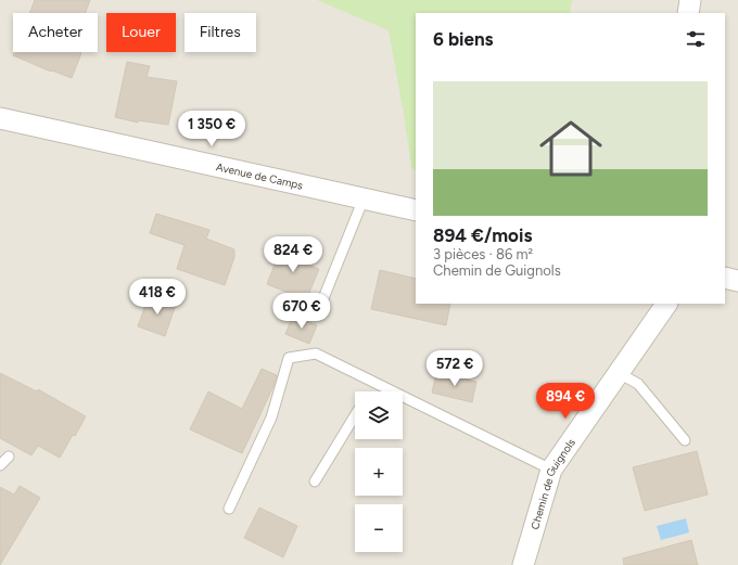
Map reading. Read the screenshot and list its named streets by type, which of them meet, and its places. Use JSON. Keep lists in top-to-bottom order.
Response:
{
  "streets": {
    "street": ["Avenue de Camps", "Chemin de Guignols"]
  },
  "page": {
    "chip": ["Acheter", "Louer", "Filtres"],
    "heading": "6 biens",
    "list": [
      {
        "name": "894 €/mois",
        "note": "3 pièces · 86 m² · Chemin de Guignols"
      }
    ],
    "price": [
      "1 350 €",
      "824 €",
      "418 €",
      "670 €",
      "572 €",
      "894 €"
    ],
    "map_buttons": ["+", "−"]
  }
}
